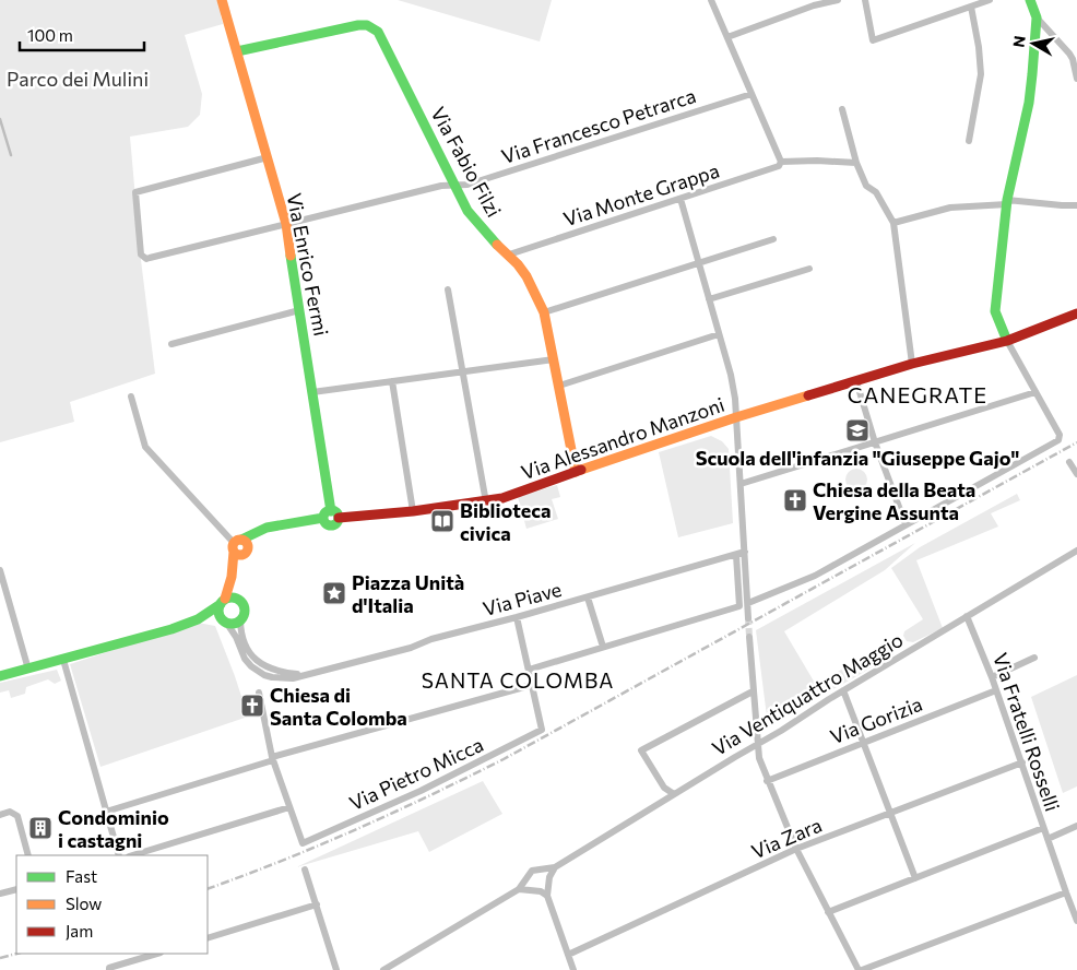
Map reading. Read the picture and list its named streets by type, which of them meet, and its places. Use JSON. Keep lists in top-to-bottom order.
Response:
{
  "streets": {
    "street": [
      "Via Francesco Petrarca",
      "Via Fabio Filzi",
      "Via Monte Grappa",
      "Via Enrico Fermi",
      "Via Alessandro Manzoni",
      "Via Piave",
      "Via Ventiquattro Maggio",
      "Via Gorizia",
      "Via Fratelli Rosselli",
      "Via Pietro Micca",
      "Via Zara"
    ]
  },
  "crossings": [
    ["Via Francesco Petrarca", "Via Fabio Filzi"],
    ["Via Francesco Petrarca", "Via Enrico Fermi"],
    ["Via Fabio Filzi", "Via Monte Grappa"],
    ["Via Fabio Filzi", "Via Enrico Fermi"],
    ["Via Fabio Filzi", "Via Alessandro Manzoni"],
    ["Via Enrico Fermi", "Via Alessandro Manzoni"],
    ["Via Ventiquattro Maggio", "Via Fratelli Rosselli"],
    ["Via Gorizia", "Via Fratelli Rosselli"],
    ["Via Fratelli Rosselli", "Via Zara"]
  ],
  "districts": ["CANEGRATE", "SANTA COLOMBA"],
  "parks": ["Parco dei Mulini"],
  "places": {
    "school or university": ["Scuola dell'infanzia \"Giuseppe Gajo\""],
    "church": ["Chiesa della Beata Vergine Assunta", "Chiesa di Santa Colomba"],
    "library": ["Biblioteca civica"],
    "place": ["Piazza Unità d'Italia"],
    "building": ["Condominio i castagni"]
  },
  "legend": ["Fast", "Slow", "Jam"],
  "scale_bar": "100 m",
  "north": "left"
}
